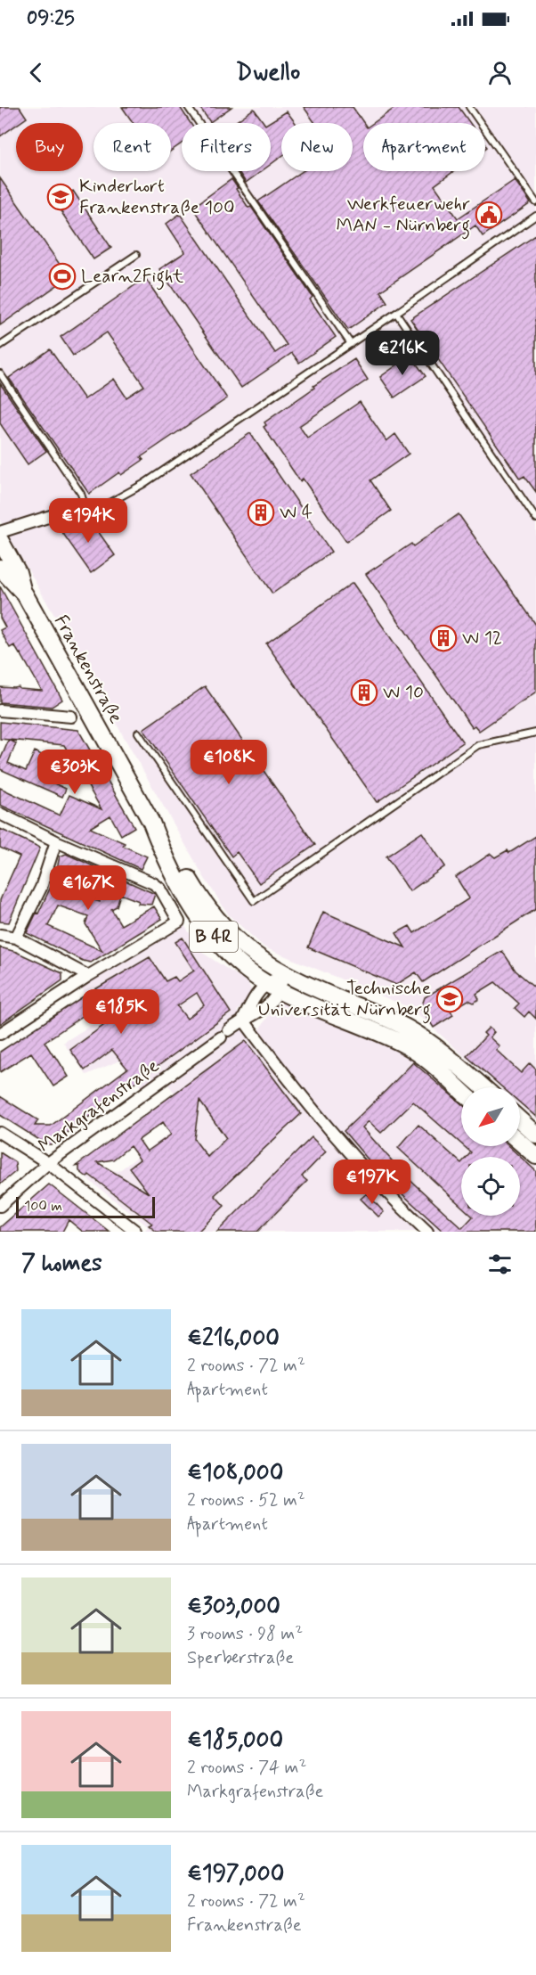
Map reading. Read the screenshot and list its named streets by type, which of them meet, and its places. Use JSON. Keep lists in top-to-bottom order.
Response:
{
  "streets": {
    "main road": ["Frankenstraße", "B 4R"],
    "street": ["Markgrafenstraße"]
  },
  "crossings": [
    ["Frankenstraße", "B 4R"],
    ["Frankenstraße", "Markgrafenstraße"],
    ["B 4R", "Markgrafenstraße"]
  ],
  "places": {
    "school or university": ["Kinderhort Frankenstraße 100", "Technische Universität Nürnberg"],
    "public building": ["Werkfeuerwehr MAN - Nürnberg"],
    "sports": ["Learn2Fight"],
    "building": ["W 4", "W 12", "W 10"]
  },
  "scale_bar": "100 m",
  "north": "bottom left",
  "page": {
    "status": "09:25",
    "header": "Dwello",
    "chip": [
      "Buy",
      "Rent",
      "Filters",
      "New",
      "Apartment"
    ],
    "price": [
      "€216K",
      "€194K",
      "€108K",
      "€303K",
      "€167K",
      "€185K",
      "€197K"
    ],
    "scale": "100 m",
    "heading": "7 homes",
    "list": [
      {
        "name": "€216,000",
        "note": "2 rooms · 72 m² · Apartment"
      },
      {
        "name": "€108,000",
        "note": "2 rooms · 52 m² · Apartment"
      },
      {
        "name": "€303,000",
        "note": "3 rooms · 98 m² · Sperberstraße"
      },
      {
        "name": "€185,000",
        "note": "2 rooms · 74 m² · Markgrafenstraße"
      },
      {
        "name": "€197,000",
        "note": "2 rooms · 72 m² · Frankenstraße"
      }
    ]
  }
}
